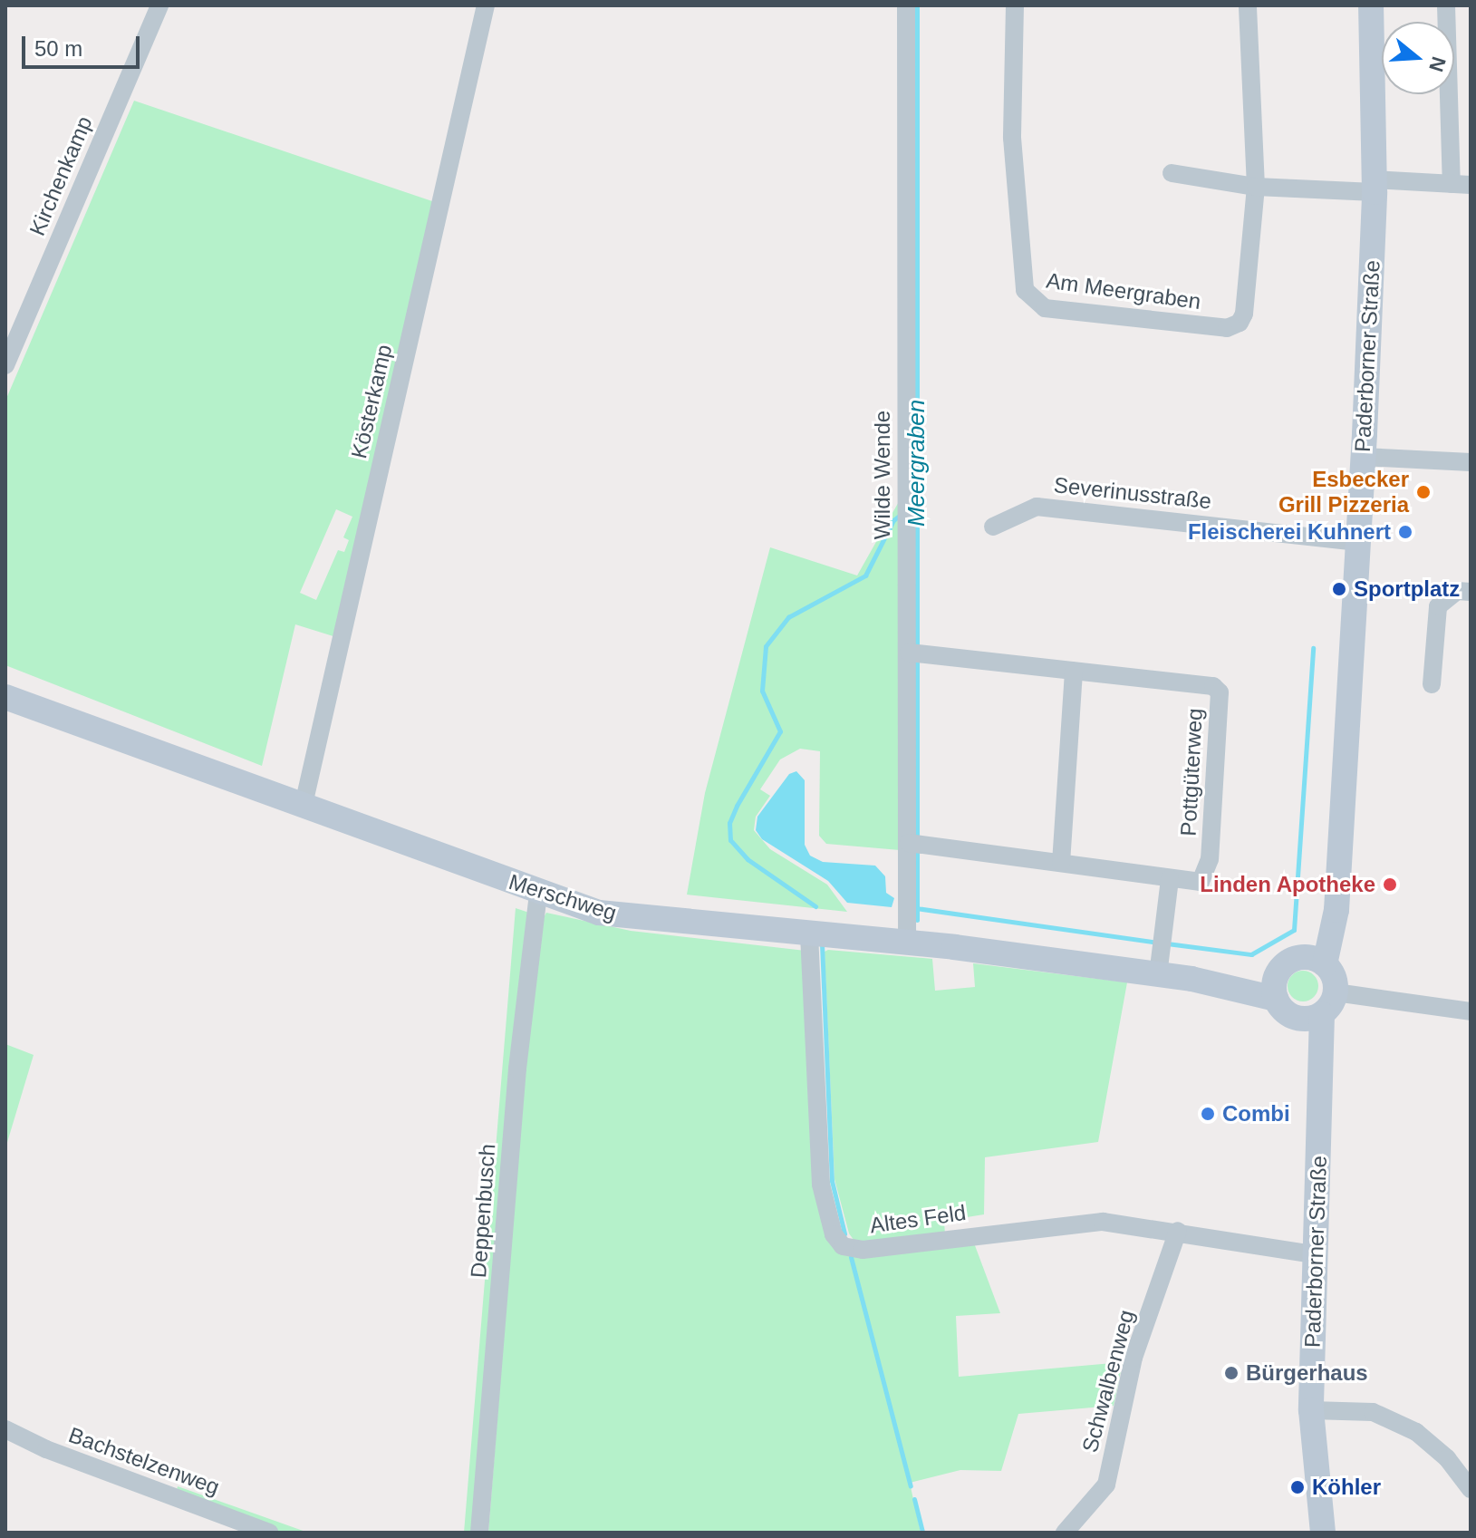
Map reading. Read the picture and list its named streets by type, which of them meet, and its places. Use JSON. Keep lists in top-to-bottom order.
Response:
{
  "streets": {
    "main road": ["Paderborner Straße", "Merschweg"],
    "street": [
      "Kirchenkamp",
      "Am Meergraben",
      "Kösterkamp",
      "Wilde Wende",
      "Severinusstraße",
      "Pottgüterweg",
      "Deppenbusch",
      "Altes Feld",
      "Schwalbenweg",
      "Bachstelzenweg"
    ]
  },
  "crossings": [
    ["Paderborner Straße", "Severinusstraße"],
    ["Paderborner Straße", "Merschweg"],
    ["Paderborner Straße", "Altes Feld"],
    ["Kösterkamp", "Merschweg"],
    ["Wilde Wende", "Pottgüterweg"],
    ["Wilde Wende", "Merschweg"],
    ["Merschweg", "Deppenbusch"],
    ["Merschweg", "Altes Feld"],
    ["Altes Feld", "Schwalbenweg"]
  ],
  "water": ["Meergraben"],
  "places": [
    "Esbecker Grill Pizzeria",
    "Fleischerei Kuhnert",
    "Sportplatz",
    "Linden Apotheke",
    "Combi",
    "Bürgerhaus",
    "Köhler"
  ],
  "scale_bar": "50 m",
  "north": "right"
}
